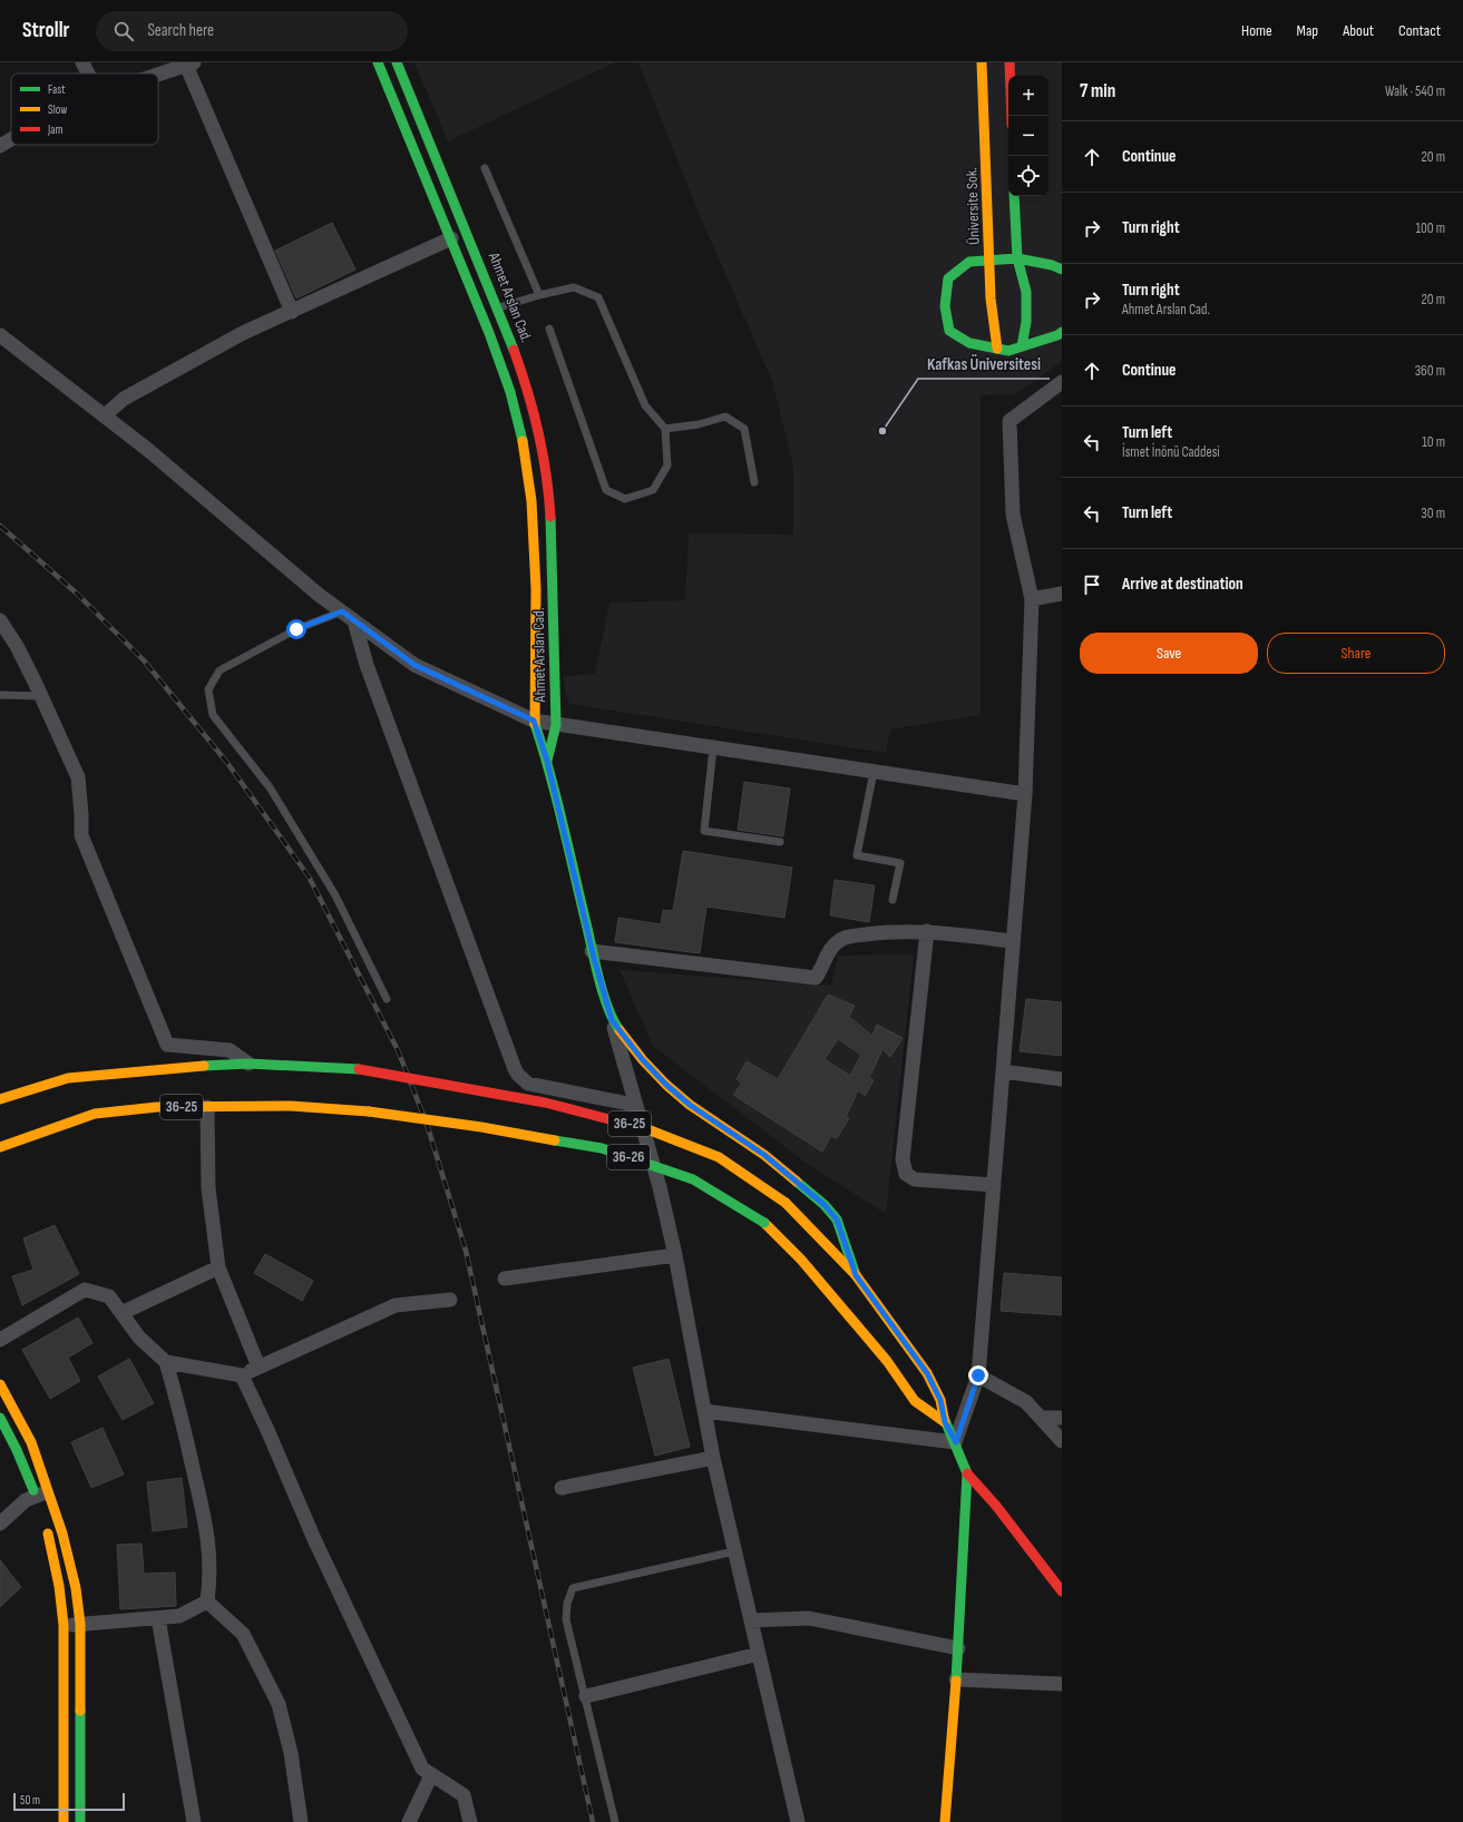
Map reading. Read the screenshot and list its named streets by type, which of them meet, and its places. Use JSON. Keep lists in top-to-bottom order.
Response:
{
  "streets": {
    "street": [
      "Üniversite Sok.",
      "Ahmet Arslan Cad.",
      "36-25",
      "36-26"
    ]
  },
  "crossings": [
    ["36-25", "36-26"]
  ],
  "places": ["Kafkas Üniversitesi"],
  "legend": ["Fast", "Slow", "Jam"],
  "scale_bar": "50 m",
  "page": {
    "header": "Strollr",
    "search": "Search here",
    "nav": [
      "Home",
      "Map",
      "About",
      "Contact"
    ],
    "heading": ["7 min", "Walk · 540 m"],
    "map_buttons": ["+", "−"],
    "list": [
      ["Continue", "20 m"],
      ["Turn right", "100 m"],
      ["Turn right", "Ahmet Arslan Cad.", "20 m"],
      ["Continue", "360 m"],
      ["Turn left", "İsmet İnönü Caddesi", "10 m"],
      ["Turn left", "30 m"],
      "Arrive at destination"
    ],
    "buttons": ["Save", "Share"],
    "scale": "50 m"
  }
}
